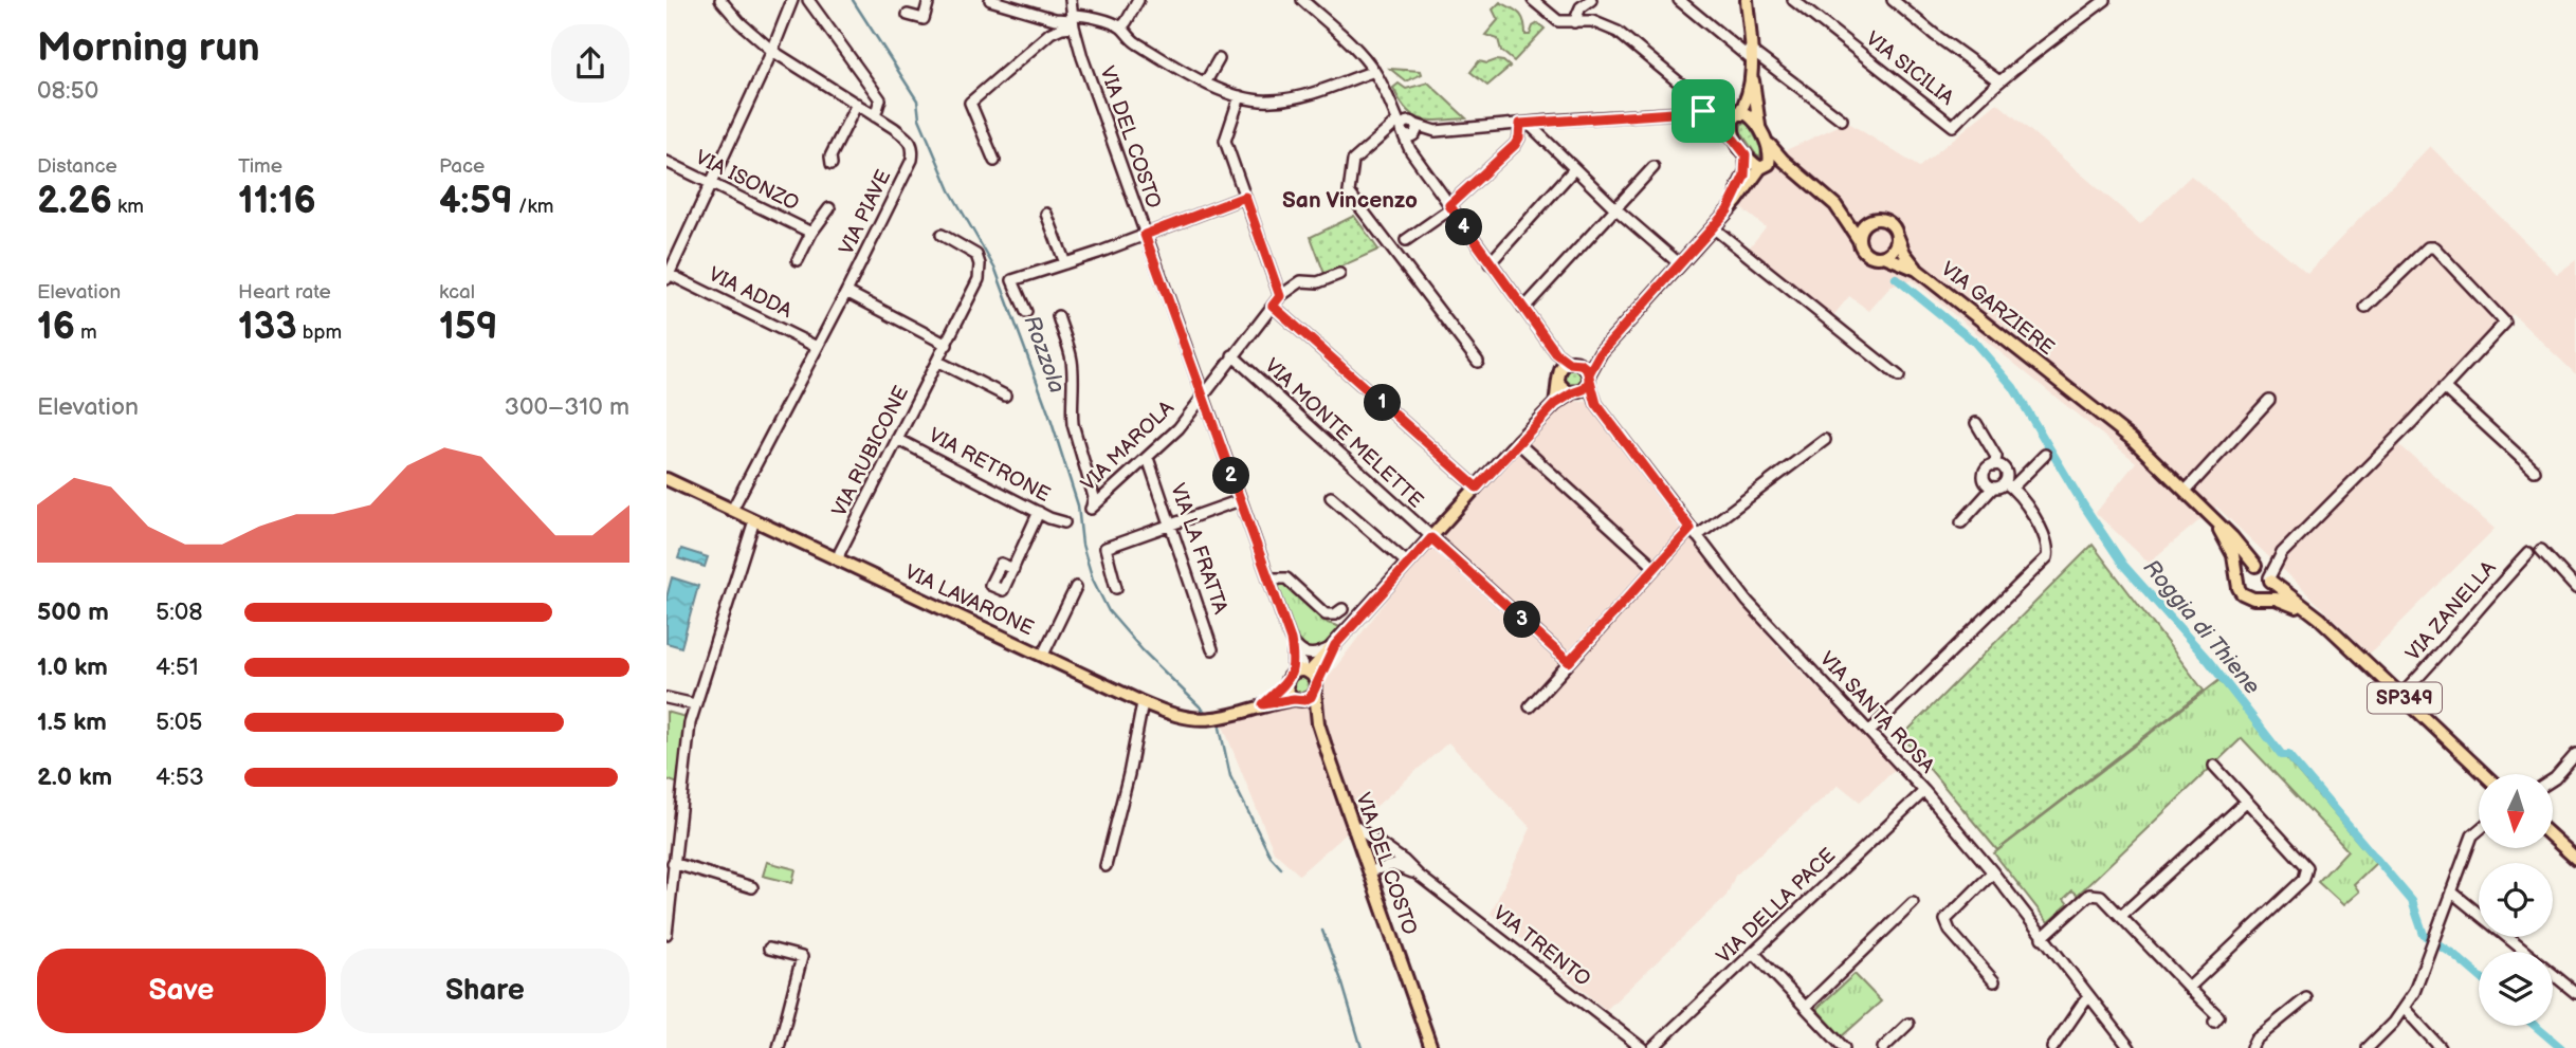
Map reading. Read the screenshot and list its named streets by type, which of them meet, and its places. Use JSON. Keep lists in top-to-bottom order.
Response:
{
  "streets": {
    "main road": [
      "VIA DEL COSTO",
      "VIA GARZIERE",
      "VIA LAVARONE",
      "SP349"
    ],
    "street": [
      "VIA SICILIA",
      "VIA ISONZO",
      "VIA PIAVE",
      "VIA ADDA",
      "VIA MONTE MELETTE",
      "VIA MAROLA",
      "VIA RUBICONE",
      "VIA RETRONE",
      "VIA LA FRATTA",
      "VIA ZANELLA",
      "VIA SANTA ROSA",
      "VIA DELLA PACE",
      "VIA TRENTO"
    ]
  },
  "crossings": [
    ["VIA DEL COSTO", "VIA MAROLA"],
    ["VIA DEL COSTO", "VIA LAVARONE"],
    ["VIA DEL COSTO", "VIA TRENTO"],
    ["VIA PIAVE", "VIA ADDA"],
    ["VIA PIAVE", "VIA LAVARONE"],
    ["VIA RUBICONE", "VIA RETRONE"],
    ["VIA RUBICONE", "VIA LAVARONE"],
    ["VIA ZANELLA", "SP349"],
    ["VIA SANTA ROSA", "VIA DELLA PACE"]
  ],
  "districts": ["San Vincenzo"],
  "water": ["Rozzola", "Roggia di Thiene"],
  "north": "bottom",
  "page": {
    "heading": ["Morning run", "08:50"],
    "stats": [
      ["Distance", "2.26 km"],
      ["Time", "11:16"],
      ["Pace", "4:59 /km"],
      ["Elevation", "16 m"],
      ["Heart rate", "133 bpm"],
      ["kcal", "159"]
    ],
    "pins": [
      "4",
      "1",
      "2",
      "3"
    ],
    "chart": ["Elevation", "300–310 m"],
    "list": [
      {
        "name": "500 m",
        "note": "5:08"
      },
      {
        "name": "1.0 km",
        "note": "4:51"
      },
      {
        "name": "1.5 km",
        "note": "5:05"
      },
      {
        "name": "2.0 km",
        "note": "4:53"
      }
    ],
    "buttons": ["Save", "Share"]
  }
}
